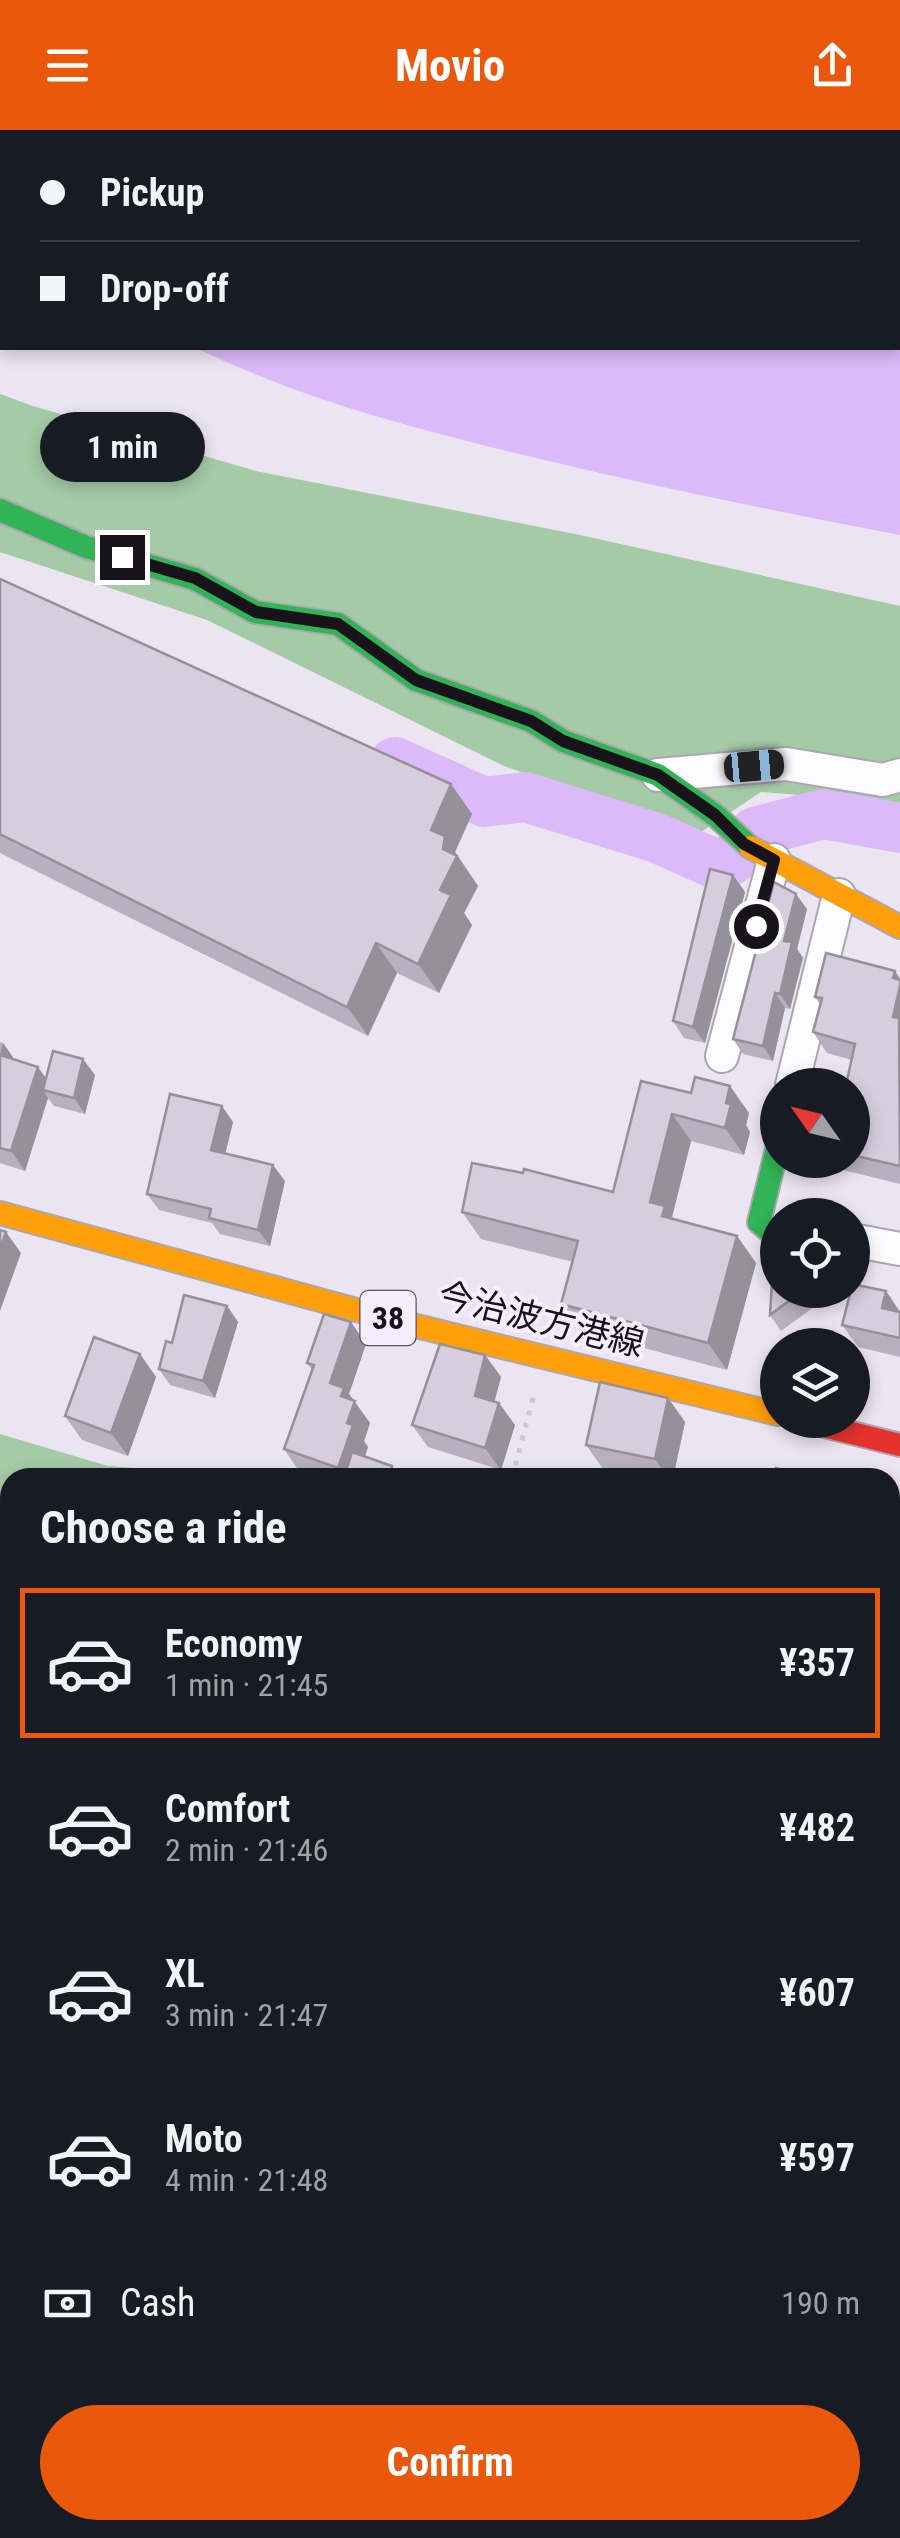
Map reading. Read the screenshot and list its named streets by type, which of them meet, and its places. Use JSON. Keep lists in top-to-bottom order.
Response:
{
  "streets": {
    "street": ["38", "今治波方港線"]
  },
  "north": "top left",
  "page": {
    "header": "Movio",
    "banner": ["Pickup", "Drop-off"],
    "bubble": "1 min",
    "heading": "Choose a ride",
    "list": [
      {
        "name": "Economy",
        "note": "1 min · 21:45",
        "value": "¥357"
      },
      {
        "name": "Comfort",
        "note": "2 min · 21:46",
        "value": "¥482"
      },
      {
        "name": "XL",
        "note": "3 min · 21:47",
        "value": "¥607"
      },
      {
        "name": "Moto",
        "note": "4 min · 21:48",
        "value": "¥597"
      }
    ],
    "pay": ["Cash", "190 m"],
    "buttons": "Confirm"
  }
}
